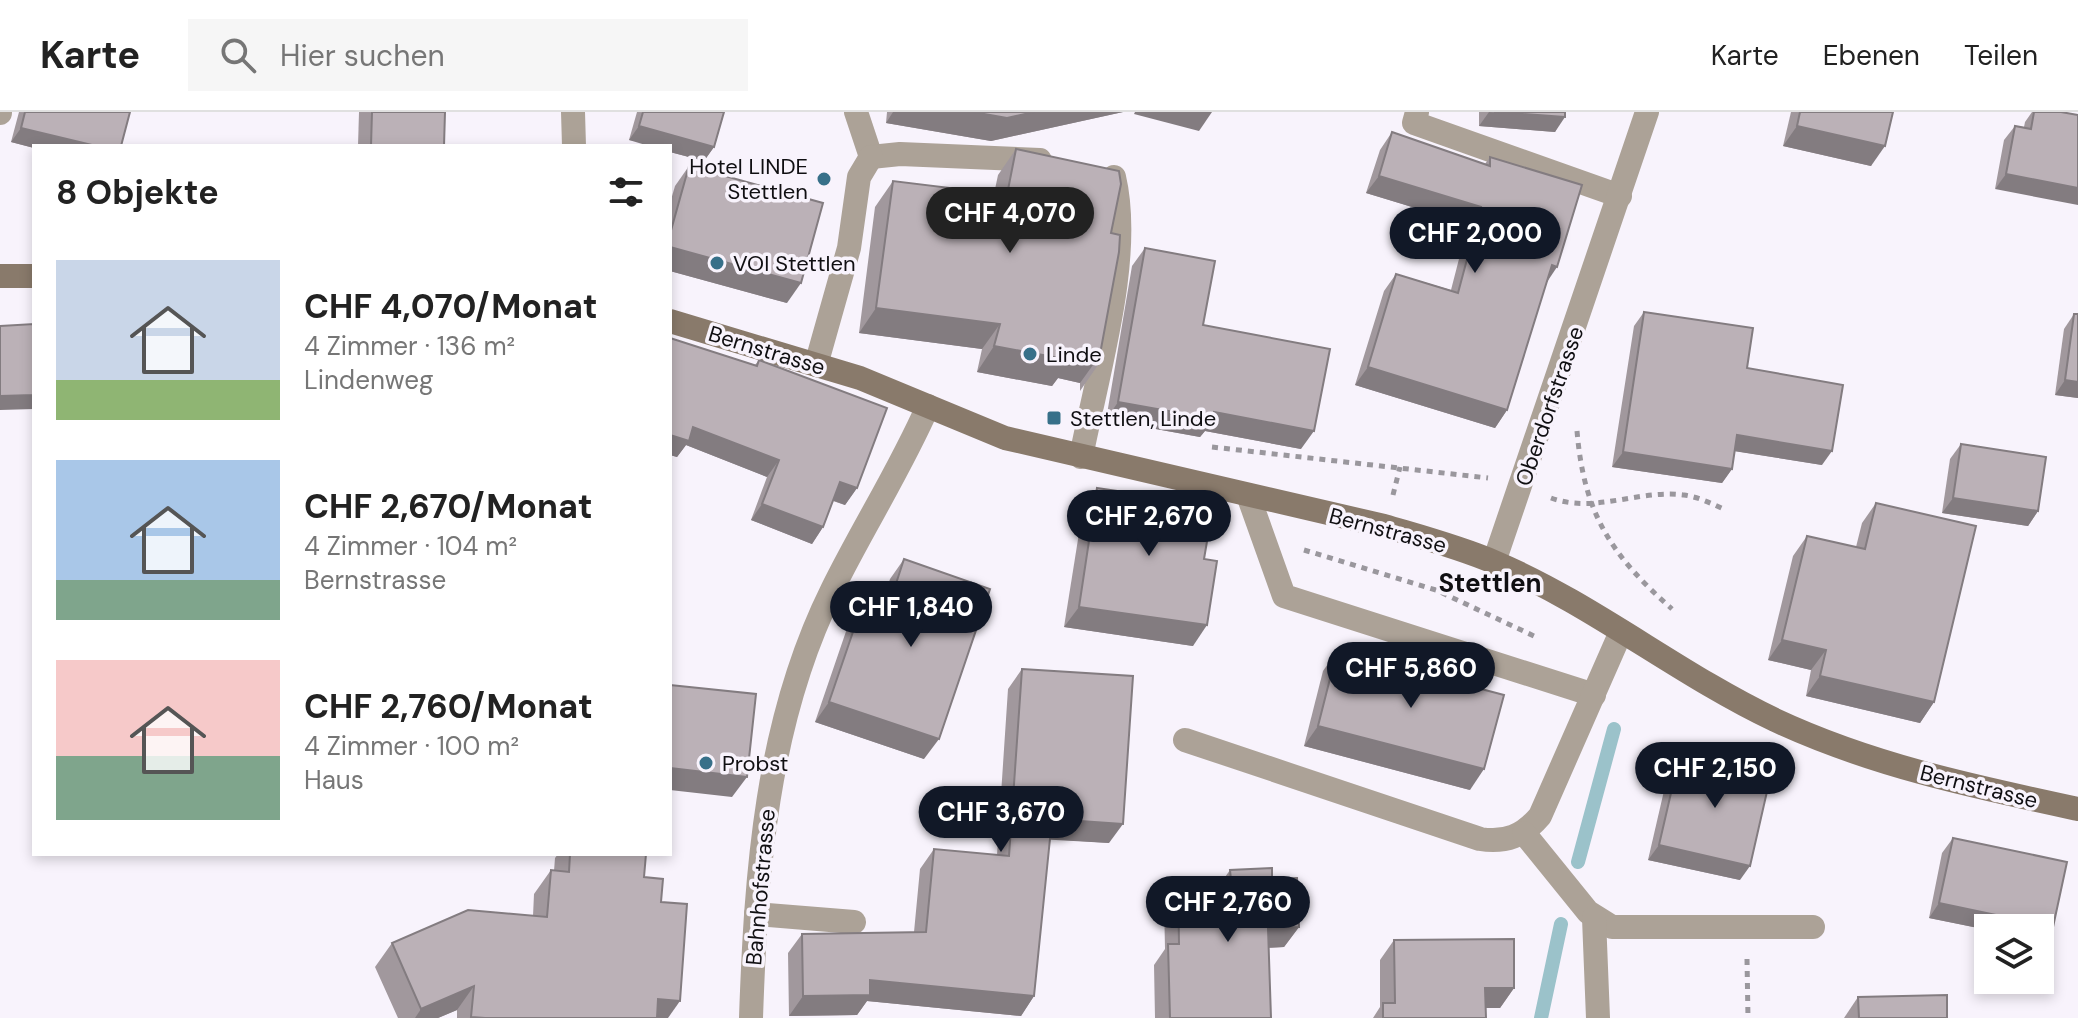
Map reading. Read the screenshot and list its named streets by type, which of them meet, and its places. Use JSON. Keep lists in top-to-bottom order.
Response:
{
  "streets": {
    "main road": ["Bernstrasse"],
    "street": ["Oberdorfstrasse", "Bahnhofstrasse"]
  },
  "crossings": [
    ["Bernstrasse", "Oberdorfstrasse"],
    ["Bernstrasse", "Bahnhofstrasse"]
  ],
  "districts": ["Stettlen"],
  "places": {
    "other": [
      "Hotel LINDE Stettlen",
      "VOI Stettlen",
      "Linde",
      "Probst"
    ],
    "transit": ["Stettlen, Linde"]
  },
  "page": {
    "header": "Karte",
    "search": "Hier suchen",
    "nav": ["Karte", "Ebenen", "Teilen"],
    "heading": "8 Objekte",
    "price": [
      "CHF 4,070",
      "CHF 2,000",
      "CHF 2,670",
      "CHF 1,840",
      "CHF 5,860",
      "CHF 2,150",
      "CHF 3,670",
      "CHF 2,760"
    ],
    "list": [
      {
        "name": "CHF 4,070/Monat",
        "note": "4 Zimmer · 136 m² · Lindenweg"
      },
      {
        "name": "CHF 2,670/Monat",
        "note": "4 Zimmer · 104 m² · Bernstrasse"
      },
      {
        "name": "CHF 2,760/Monat",
        "note": "4 Zimmer · 100 m² · Haus"
      }
    ]
  }
}
